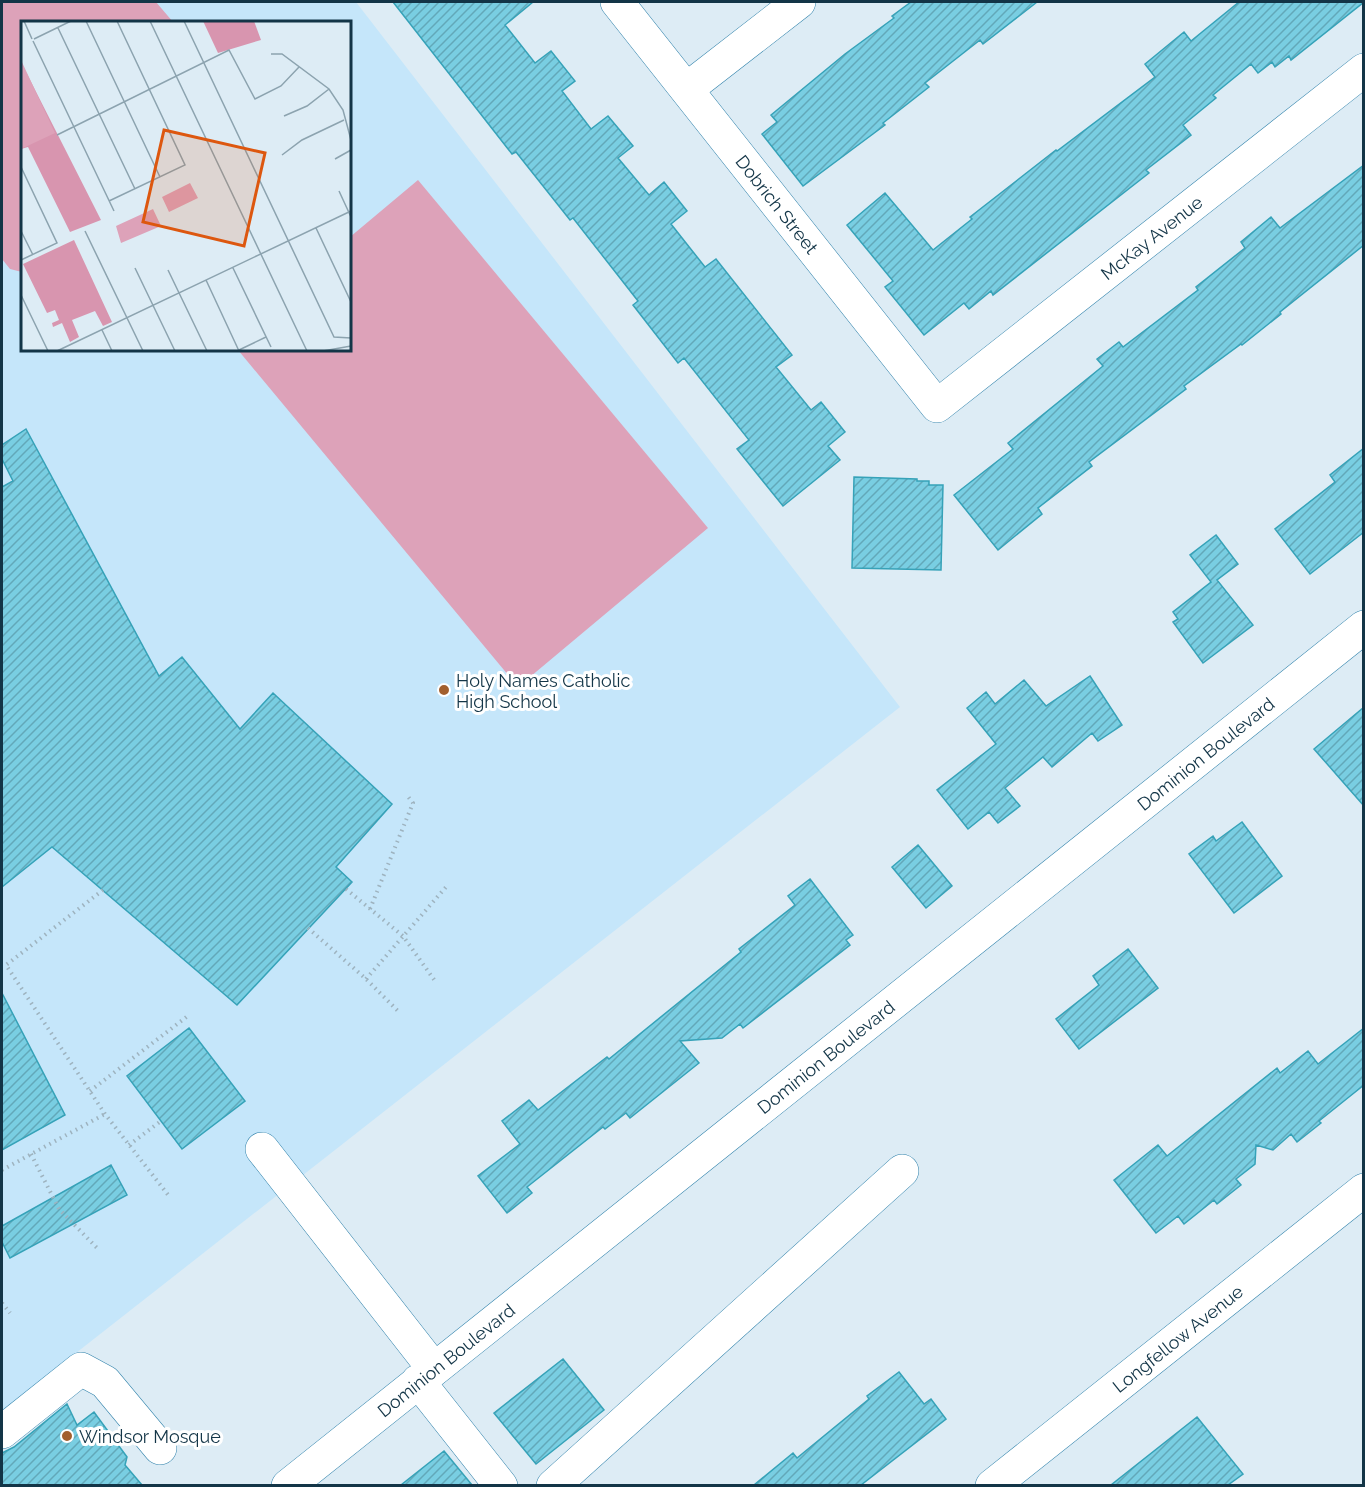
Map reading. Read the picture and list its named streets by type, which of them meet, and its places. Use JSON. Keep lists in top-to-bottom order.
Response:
{
  "streets": {
    "street": [
      "Dobrich Street",
      "McKay Avenue",
      "Dominion Boulevard",
      "Longfellow Avenue"
    ]
  },
  "crossings": [
    ["Dobrich Street", "McKay Avenue"]
  ],
  "places": ["Holy Names Catholic High School", "Windsor Mosque"]
}
